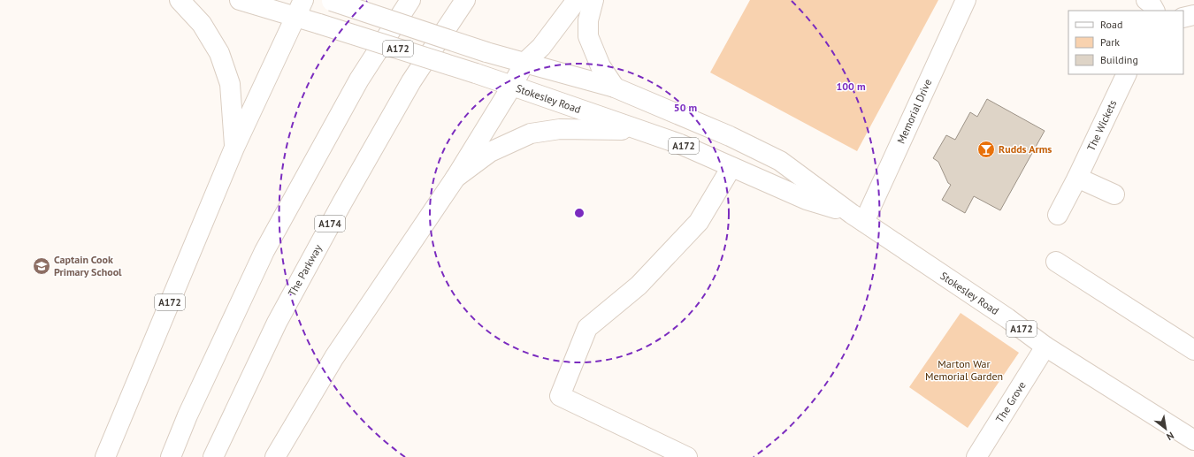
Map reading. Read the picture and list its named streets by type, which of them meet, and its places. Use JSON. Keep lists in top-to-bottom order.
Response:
{
  "streets": {
    "main road": [
      "A172",
      "Stokesley Road",
      "Memorial Drive",
      "The Wickets",
      "A174",
      "The Parkway",
      "The Grove"
    ]
  },
  "crossings": [
    ["A172", "Stokesley Road"],
    ["Stokesley Road", "Memorial Drive"],
    ["Stokesley Road", "The Grove"]
  ],
  "parks": ["Marton War Memorial Garden"],
  "places": {
    "bar": ["Rudds Arms"],
    "school or university": ["Captain Cook Primary School"]
  },
  "legend": ["Road", "Park", "Building"],
  "north": "bottom right",
  "rings": ["100 m", "50 m"]
}
